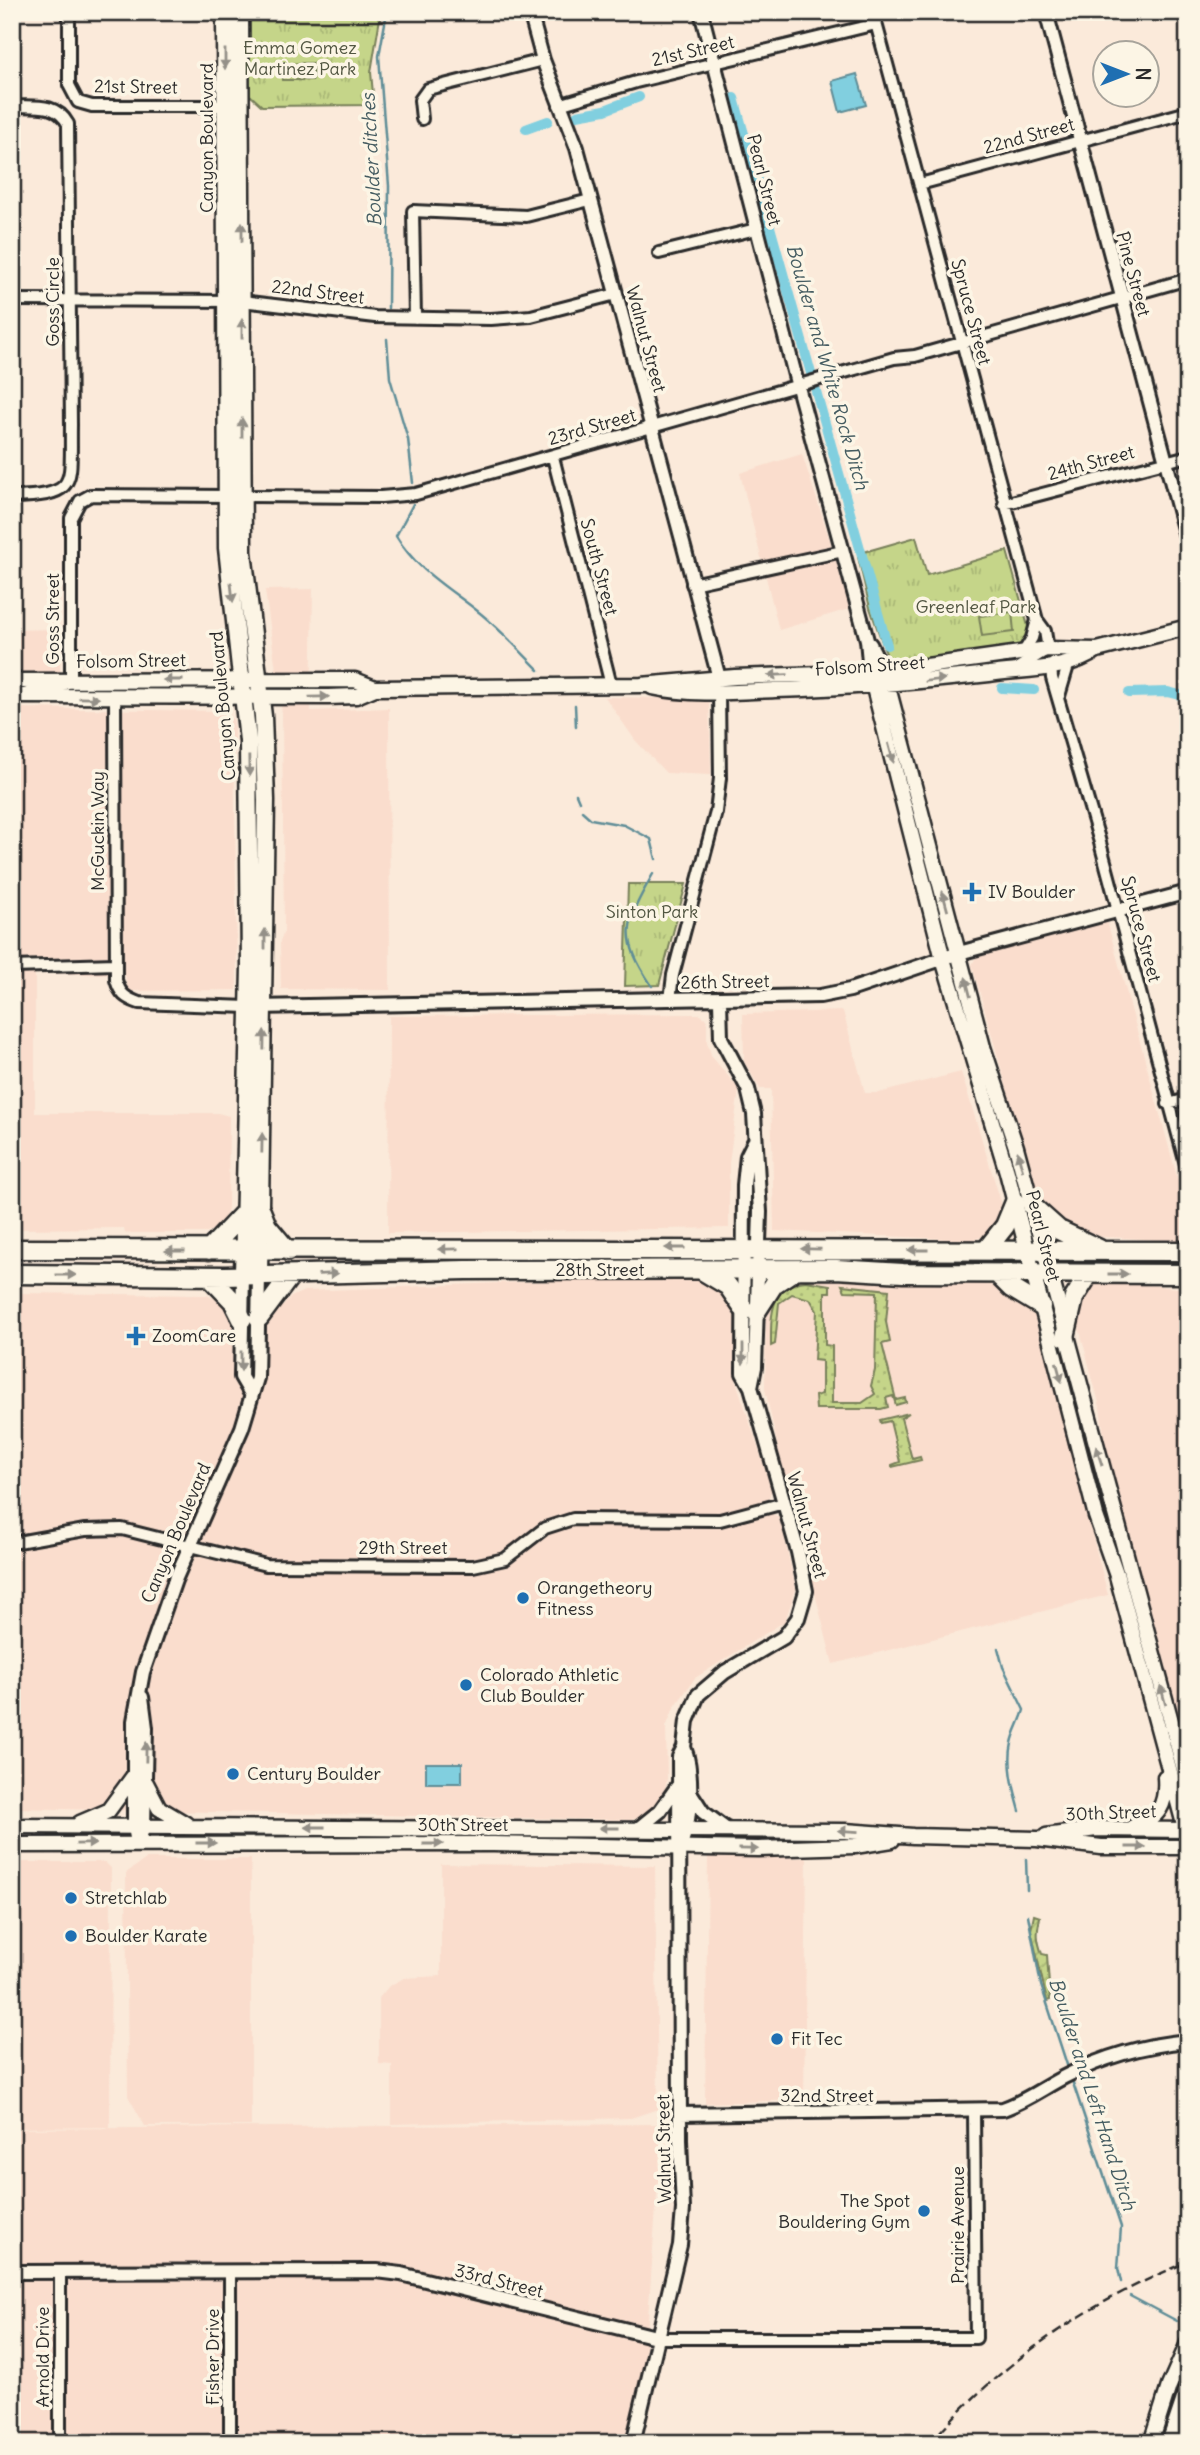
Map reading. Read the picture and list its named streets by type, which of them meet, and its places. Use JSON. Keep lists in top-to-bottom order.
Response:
{
  "streets": {
    "highway": ["28th Street"],
    "main road": [
      "Canyon Boulevard",
      "Pearl Street",
      "Folsom Street",
      "30th Street"
    ],
    "street": [
      "21st Street",
      "22nd Street",
      "Pine Street",
      "Goss Circle",
      "Spruce Street",
      "Walnut Street",
      "23rd Street",
      "24th Street",
      "South Street",
      "Goss Street",
      "McGuckin Way",
      "26th Street",
      "29th Street",
      "32nd Street",
      "Prairie Avenue",
      "33rd Street",
      "Arnold Drive",
      "Fisher Drive"
    ]
  },
  "crossings": [
    ["21st Street", "Canyon Boulevard"],
    ["21st Street", "Pearl Street"],
    ["21st Street", "Spruce Street"],
    ["21st Street", "Walnut Street"],
    ["22nd Street", "Canyon Boulevard"],
    ["22nd Street", "Pine Street"],
    ["22nd Street", "Goss Circle"],
    ["22nd Street", "Spruce Street"],
    ["22nd Street", "Walnut Street"],
    ["Canyon Boulevard", "23rd Street"],
    ["Canyon Boulevard", "Folsom Street"],
    ["Canyon Boulevard", "McGuckin Way"],
    ["Canyon Boulevard", "26th Street"],
    ["Canyon Boulevard", "28th Street"],
    ["Canyon Boulevard", "29th Street"],
    ["Canyon Boulevard", "30th Street"],
    ["Pearl Street", "23rd Street"],
    ["Pearl Street", "Folsom Street"],
    ["Pearl Street", "26th Street"],
    ["Pearl Street", "28th Street"],
    ["Pearl Street", "30th Street"],
    ["Pine Street", "23rd Street"],
    ["Pine Street", "24th Street"],
    ["Spruce Street", "23rd Street"],
    ["Spruce Street", "24th Street"],
    ["Spruce Street", "Folsom Street"],
    ["Spruce Street", "26th Street"],
    ["Walnut Street", "23rd Street"],
    ["Walnut Street", "Folsom Street"],
    ["Walnut Street", "26th Street"],
    ["Walnut Street", "28th Street"],
    ["Walnut Street", "29th Street"],
    ["Walnut Street", "30th Street"],
    ["Walnut Street", "32nd Street"],
    ["Walnut Street", "33rd Street"],
    ["23rd Street", "South Street"],
    ["23rd Street", "Goss Street"],
    ["South Street", "Folsom Street"],
    ["Goss Street", "Folsom Street"],
    ["Folsom Street", "McGuckin Way"],
    ["McGuckin Way", "26th Street"],
    ["32nd Street", "Prairie Avenue"],
    ["Prairie Avenue", "33rd Street"],
    ["33rd Street", "Arnold Drive"],
    ["33rd Street", "Fisher Drive"]
  ],
  "water": ["Boulder ditches", "Boulder and White Rock Ditch", "Boulder and Left Hand Ditch"],
  "parks": ["Emma Gomez Martinez Park", "Greenleaf Park", "Sinton Park"],
  "places": {
    "health": ["IV Boulder", "ZoomCare"],
    "other": [
      "Orangetheory Fitness",
      "Colorado Athletic Club Boulder",
      "Century Boulder",
      "Stretchlab",
      "Boulder Karate",
      "Fit Tec",
      "The Spot Bouldering Gym"
    ]
  },
  "north": "right"
}
